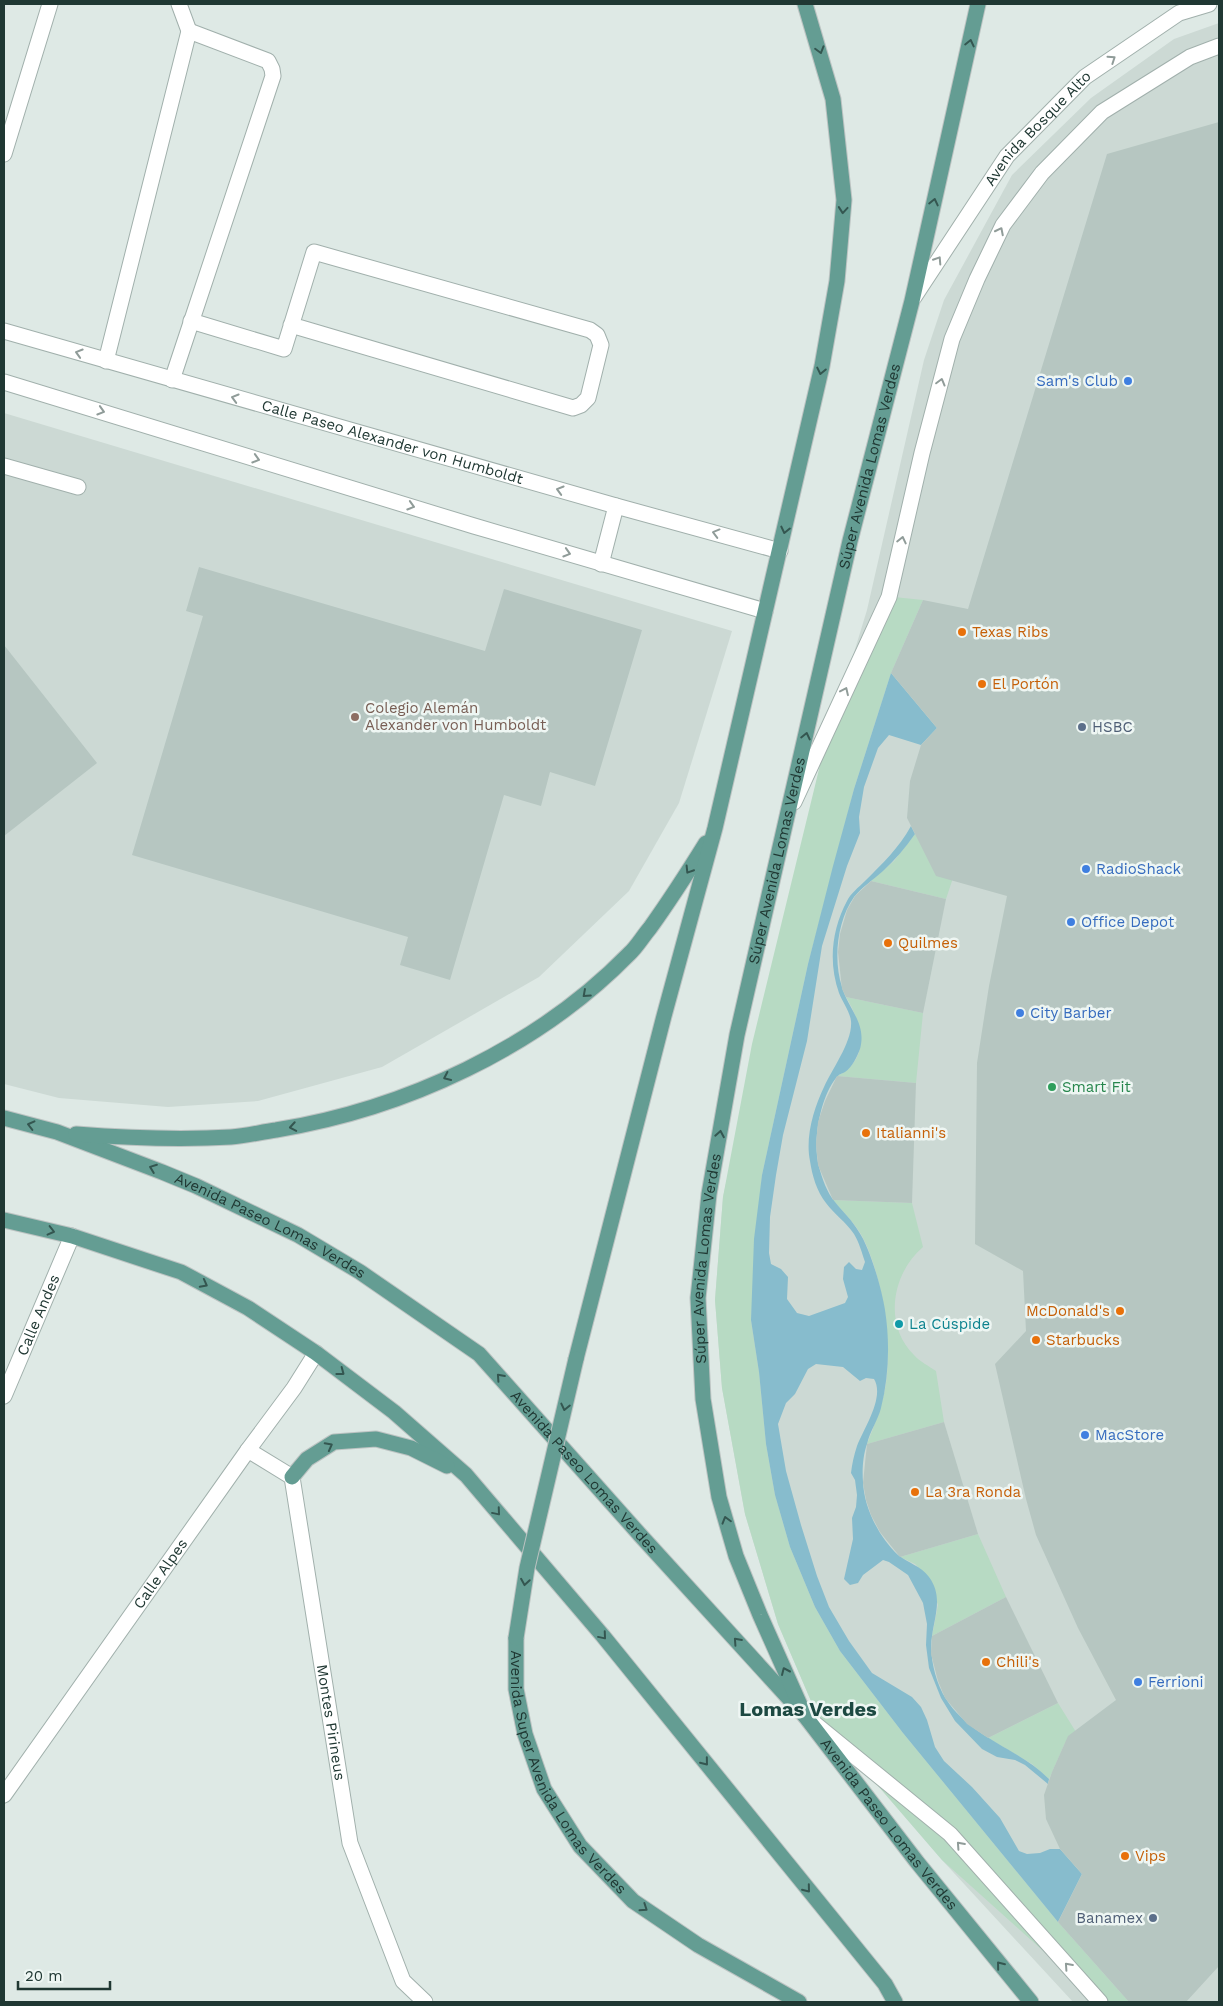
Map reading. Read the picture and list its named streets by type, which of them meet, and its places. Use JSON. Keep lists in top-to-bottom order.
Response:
{
  "streets": {
    "main road": ["Súper Avenida Lomas Verdes", "Avenida Paseo Lomas Verdes", "Avenida Super Avenida Lomas Verdes"],
    "street": [
      "Avenida Bosque Alto",
      "Calle Paseo Alexander von Humboldt",
      "Calle Andes",
      "Calle Alpes",
      "Montes Pirineus"
    ]
  },
  "crossings": [
    ["Avenida Bosque Alto", "Súper Avenida Lomas Verdes"],
    ["Súper Avenida Lomas Verdes", "Avenida Paseo Lomas Verdes"]
  ],
  "one_way": ["Avenida Super Avenida Lomas Verdes"],
  "districts": ["Lomas Verdes"],
  "places": [
    "Sam's Club",
    "Texas Ribs",
    "El Portón",
    "Colegio Alemán Alexander von Humboldt",
    "HSBC",
    "RadioShack",
    "Office Depot",
    "Quilmes",
    "City Barber",
    "Smart Fit",
    "Italianni's",
    "McDonald's",
    "La Cúspide",
    "Starbucks",
    "MacStore",
    "La 3ra Ronda",
    "Chili's",
    "Ferrioni",
    "Vips",
    "Banamex"
  ],
  "scale_bar": "20 m"
}
